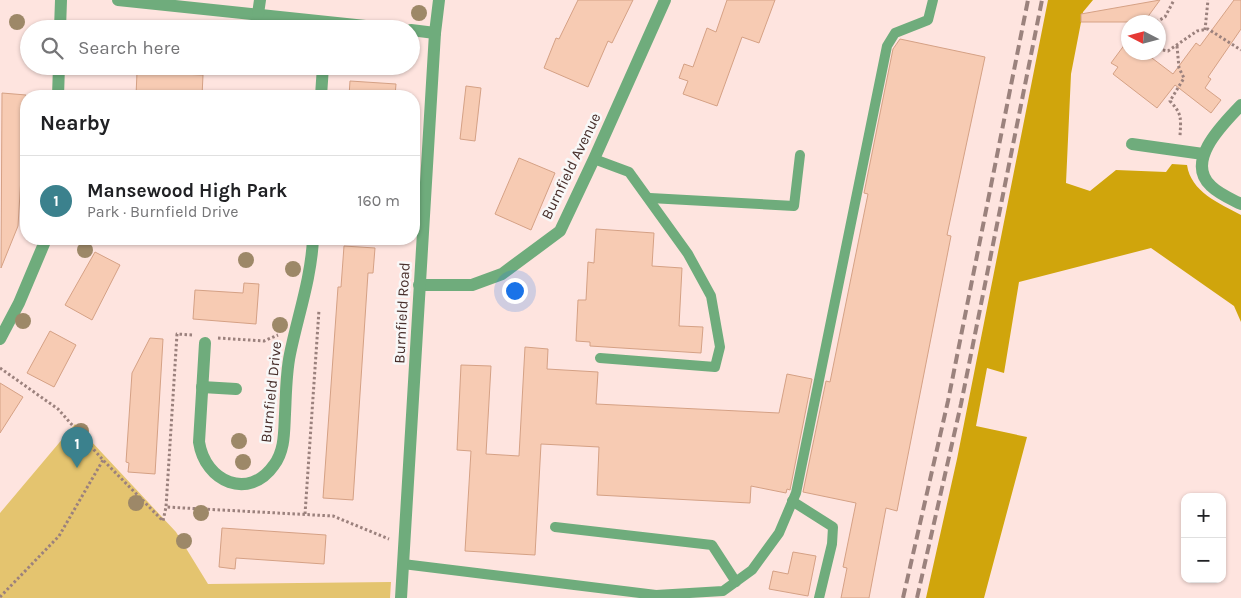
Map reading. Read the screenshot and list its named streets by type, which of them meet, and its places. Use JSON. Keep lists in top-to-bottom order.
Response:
{
  "streets": {
    "street": ["Burnfield Avenue", "Burnfield Road", "Burnfield Drive"]
  },
  "crossings": [
    ["Burnfield Avenue", "Burnfield Road"]
  ],
  "north": "left",
  "page": {
    "search": "Search here",
    "heading": "Nearby",
    "list": [
      {
        "mark": "1",
        "name": "Mansewood High Park",
        "note": "Park · Burnfield Drive",
        "value": "160 m"
      }
    ],
    "pins": "1",
    "map_buttons": ["+", "−"]
  }
}
